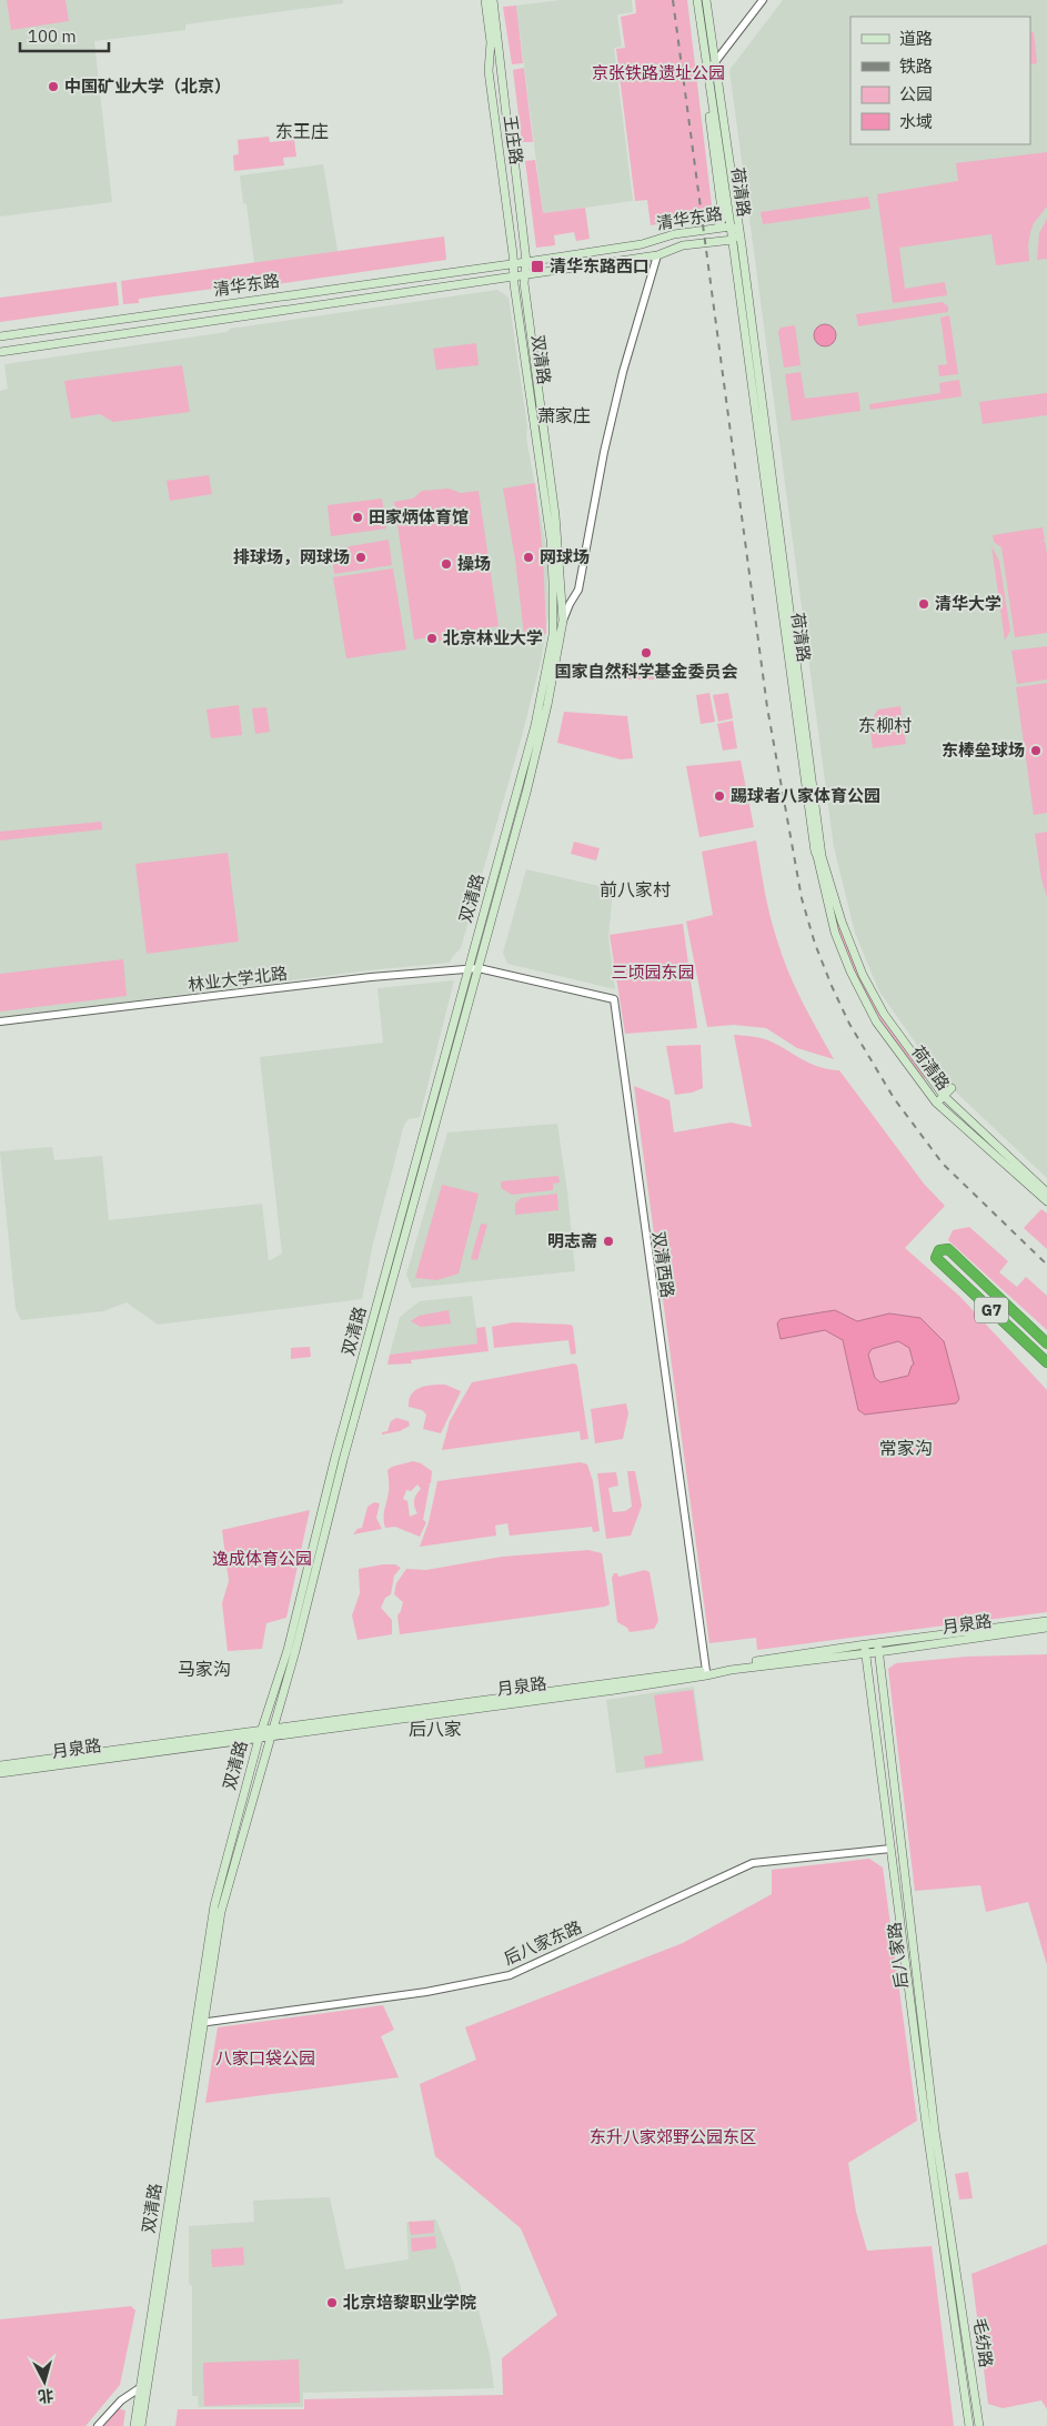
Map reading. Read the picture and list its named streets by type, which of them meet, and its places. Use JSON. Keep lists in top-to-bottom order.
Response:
{
  "streets": {
    "highway": ["G7"],
    "main road": [
      "王庄路",
      "荷清路",
      "清华东路",
      "双清路",
      "月泉路",
      "后八家路",
      "毛纺路"
    ],
    "street": ["林业大学北路", "双清西路", "后八家东路"]
  },
  "crossings": [
    ["王庄路", "清华东路"],
    ["王庄路", "双清路"],
    ["荷清路", "清华东路"],
    ["清华东路", "双清路"],
    ["双清路", "林业大学北路"],
    ["双清路", "双清西路"],
    ["双清路", "月泉路"],
    ["双清路", "后八家东路"],
    ["林业大学北路", "双清西路"],
    ["双清西路", "月泉路"],
    ["月泉路", "后八家路"],
    ["后八家东路", "后八家路"],
    ["后八家路", "毛纺路"]
  ],
  "districts": [
    "东王庄",
    "萧家庄",
    "东柳村",
    "前八家村",
    "常家沟",
    "马家沟",
    "后八家"
  ],
  "parks": [
    "京张铁路遗址公园",
    "三顷园东园",
    "逸成体育公园",
    "八家口袋公园",
    "东升八家郊野公园东区"
  ],
  "places": {
    "other": [
      "中国矿业大学（北京）",
      "田家炳体育馆",
      "排球场，网球场",
      "网球场",
      "操场",
      "清华大学",
      "北京林业大学",
      "国家自然科学基金委员会",
      "东棒垒球场",
      "踢球者八家体育公园",
      "明志斋",
      "北京培黎职业学院"
    ],
    "transit": ["清华东路西口"]
  },
  "legend": [
    "道路",
    "铁路",
    "公园",
    "水域"
  ],
  "scale_bar": "100 m",
  "north": "bottom"
}
